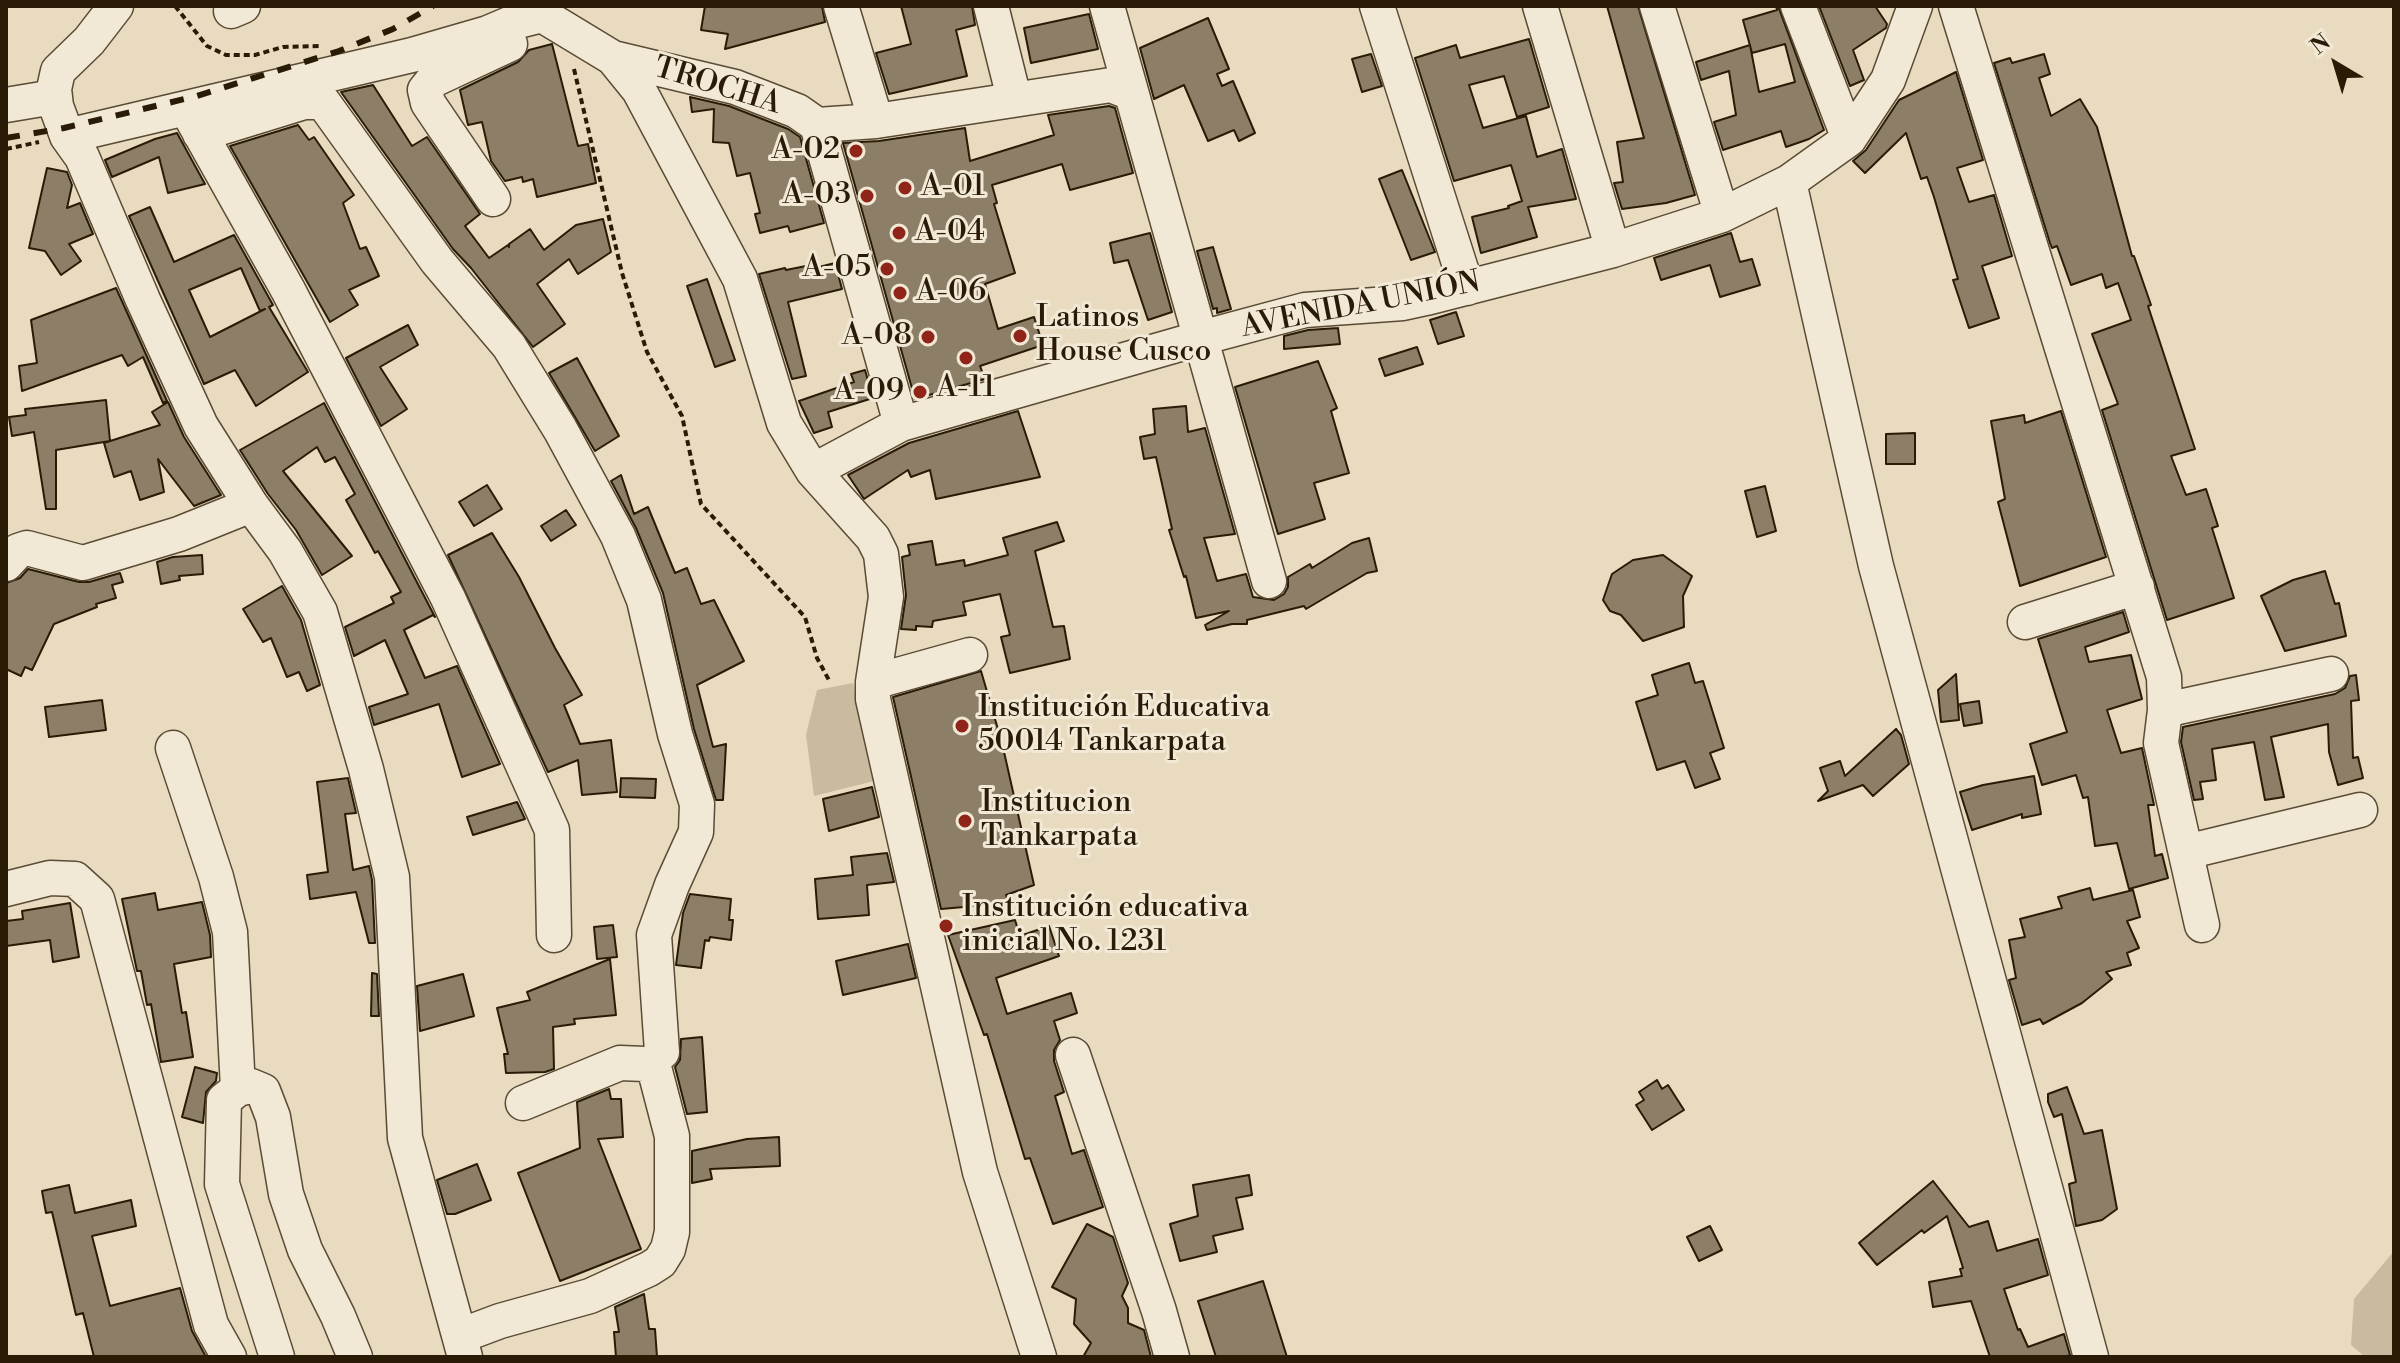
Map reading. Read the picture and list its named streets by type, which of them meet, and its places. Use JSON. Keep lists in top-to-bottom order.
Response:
{
  "streets": {
    "street": ["TROCHA", "AVENIDA UNIÓN"]
  },
  "places": [
    "A-02",
    "A-01",
    "A-03",
    "A-04",
    "A-05",
    "A-06",
    "Latinos House Cusco",
    "A-08",
    "A-11",
    "A-09",
    "Institución Educativa 50014 Tankarpata",
    "Institucion Tankarpata",
    "Institución educativa inicial No. 1231"
  ],
  "north": "top left"
}
